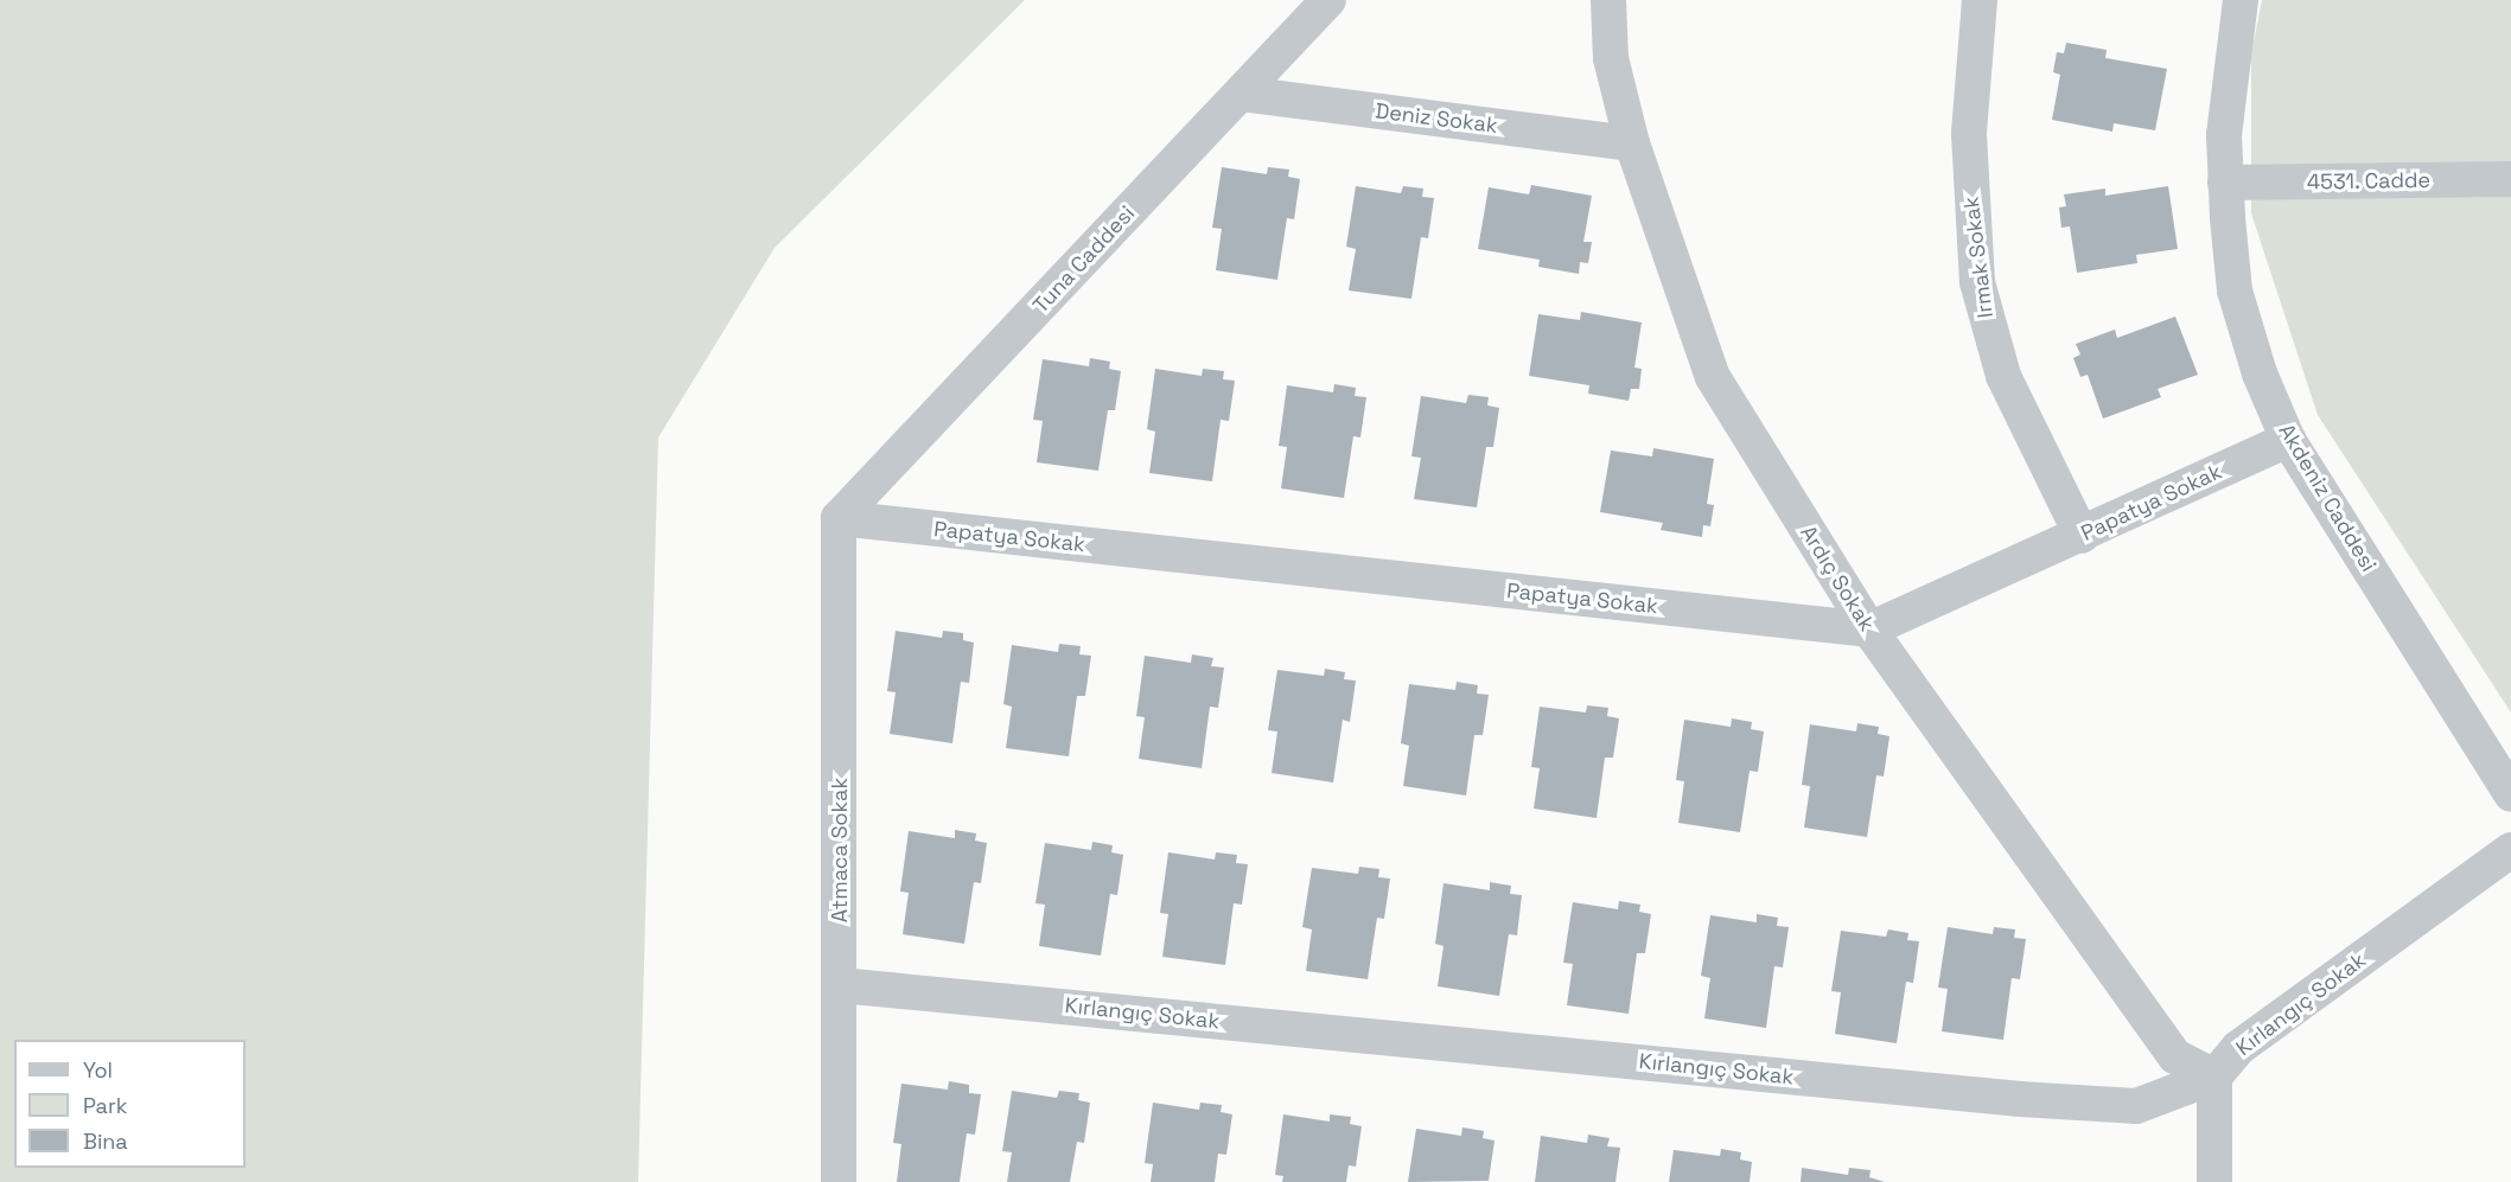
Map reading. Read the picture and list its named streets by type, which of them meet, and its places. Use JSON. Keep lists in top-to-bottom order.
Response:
{
  "streets": {
    "street": [
      "Deniz Sokak",
      "4531. Cadde",
      "Irmak Sokak",
      "Tuna Caddesi",
      "Akdeniz Caddesi",
      "Papatya Sokak",
      "Ardıç Sokak",
      "Atmaca Sokak",
      "Kırlangıç Sokak"
    ]
  },
  "crossings": [
    ["Deniz Sokak", "Tuna Caddesi"],
    ["Deniz Sokak", "Ardıç Sokak"],
    ["4531. Cadde", "Akdeniz Caddesi"],
    ["Irmak Sokak", "Papatya Sokak"],
    ["Tuna Caddesi", "Papatya Sokak"],
    ["Tuna Caddesi", "Atmaca Sokak"],
    ["Akdeniz Caddesi", "Papatya Sokak"],
    ["Papatya Sokak", "Ardıç Sokak"],
    ["Papatya Sokak", "Atmaca Sokak"],
    ["Ardıç Sokak", "Kırlangıç Sokak"],
    ["Atmaca Sokak", "Kırlangıç Sokak"]
  ],
  "legend": ["Yol", "Park", "Bina"]
}
